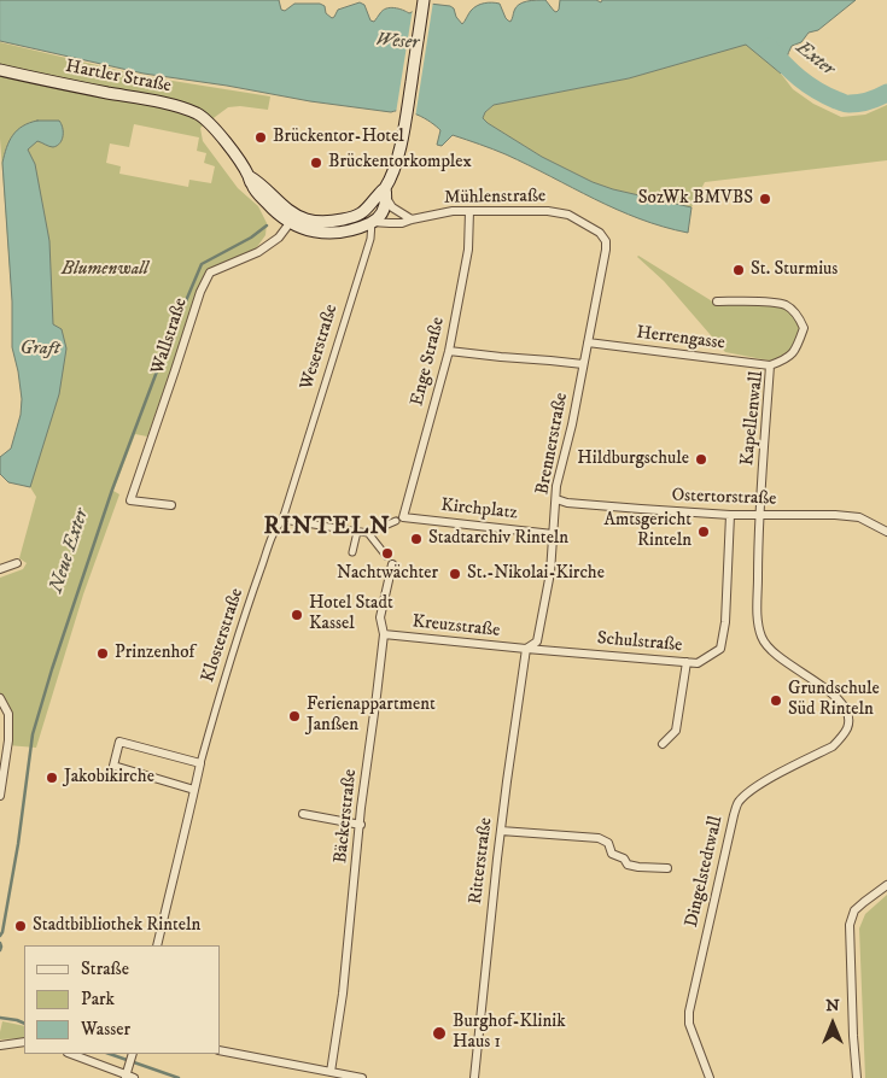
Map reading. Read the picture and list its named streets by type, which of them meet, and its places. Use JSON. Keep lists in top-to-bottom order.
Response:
{
  "streets": {
    "main road": ["Hartler Straße", "Weserstraße"],
    "street": [
      "Mühlenstraße",
      "Wallstraße",
      "Herrengasse",
      "Enge Straße",
      "Kapellenwall",
      "Brennerstraße",
      "Ostertorstraße",
      "Kirchplatz",
      "Kreuzstraße",
      "Klosterstraße",
      "Schulstraße",
      "Bäckerstraße",
      "Ritterstraße",
      "Dingelstedtwall"
    ]
  },
  "crossings": [
    ["Hartler Straße", "Wallstraße"],
    ["Hartler Straße", "Weserstraße"],
    ["Mühlenstraße", "Weserstraße"],
    ["Mühlenstraße", "Enge Straße"],
    ["Mühlenstraße", "Brennerstraße"],
    ["Herrengasse", "Kapellenwall"],
    ["Herrengasse", "Brennerstraße"],
    ["Weserstraße", "Klosterstraße"],
    ["Enge Straße", "Kirchplatz"],
    ["Kapellenwall", "Ostertorstraße"],
    ["Kapellenwall", "Dingelstedtwall"],
    ["Brennerstraße", "Ostertorstraße"],
    ["Brennerstraße", "Kirchplatz"],
    ["Brennerstraße", "Kreuzstraße"],
    ["Brennerstraße", "Schulstraße"],
    ["Brennerstraße", "Ritterstraße"],
    ["Ostertorstraße", "Schulstraße"],
    ["Ostertorstraße", "Dingelstedtwall"],
    ["Kreuzstraße", "Schulstraße"],
    ["Kreuzstraße", "Bäckerstraße"],
    ["Kreuzstraße", "Ritterstraße"],
    ["Schulstraße", "Ritterstraße"]
  ],
  "districts": ["RINTELN"],
  "water": [
    "Weser",
    "Exter",
    "Graft",
    "Neue Exter"
  ],
  "parks": ["Blumenwall"],
  "places": [
    "Brückentor-Hotel",
    "Brückentorkomplex",
    "SozWk BMVBS",
    "St. Sturmius",
    "Hildburgschule",
    "Amtsgericht Rinteln",
    "Stadtarchiv Rinteln",
    "Nachtwächter",
    "St.-Nikolai-Kirche",
    "Hotel Stadt Kassel",
    "Prinzenhof",
    "Grundschule Süd Rinteln",
    "Ferienappartment Janßen",
    "Jakobikirche",
    "Stadtbibliothek Rinteln",
    "Burghof-Klinik Haus 1"
  ],
  "legend": ["Straße", "Park", "Wasser"],
  "north": "top"
}
